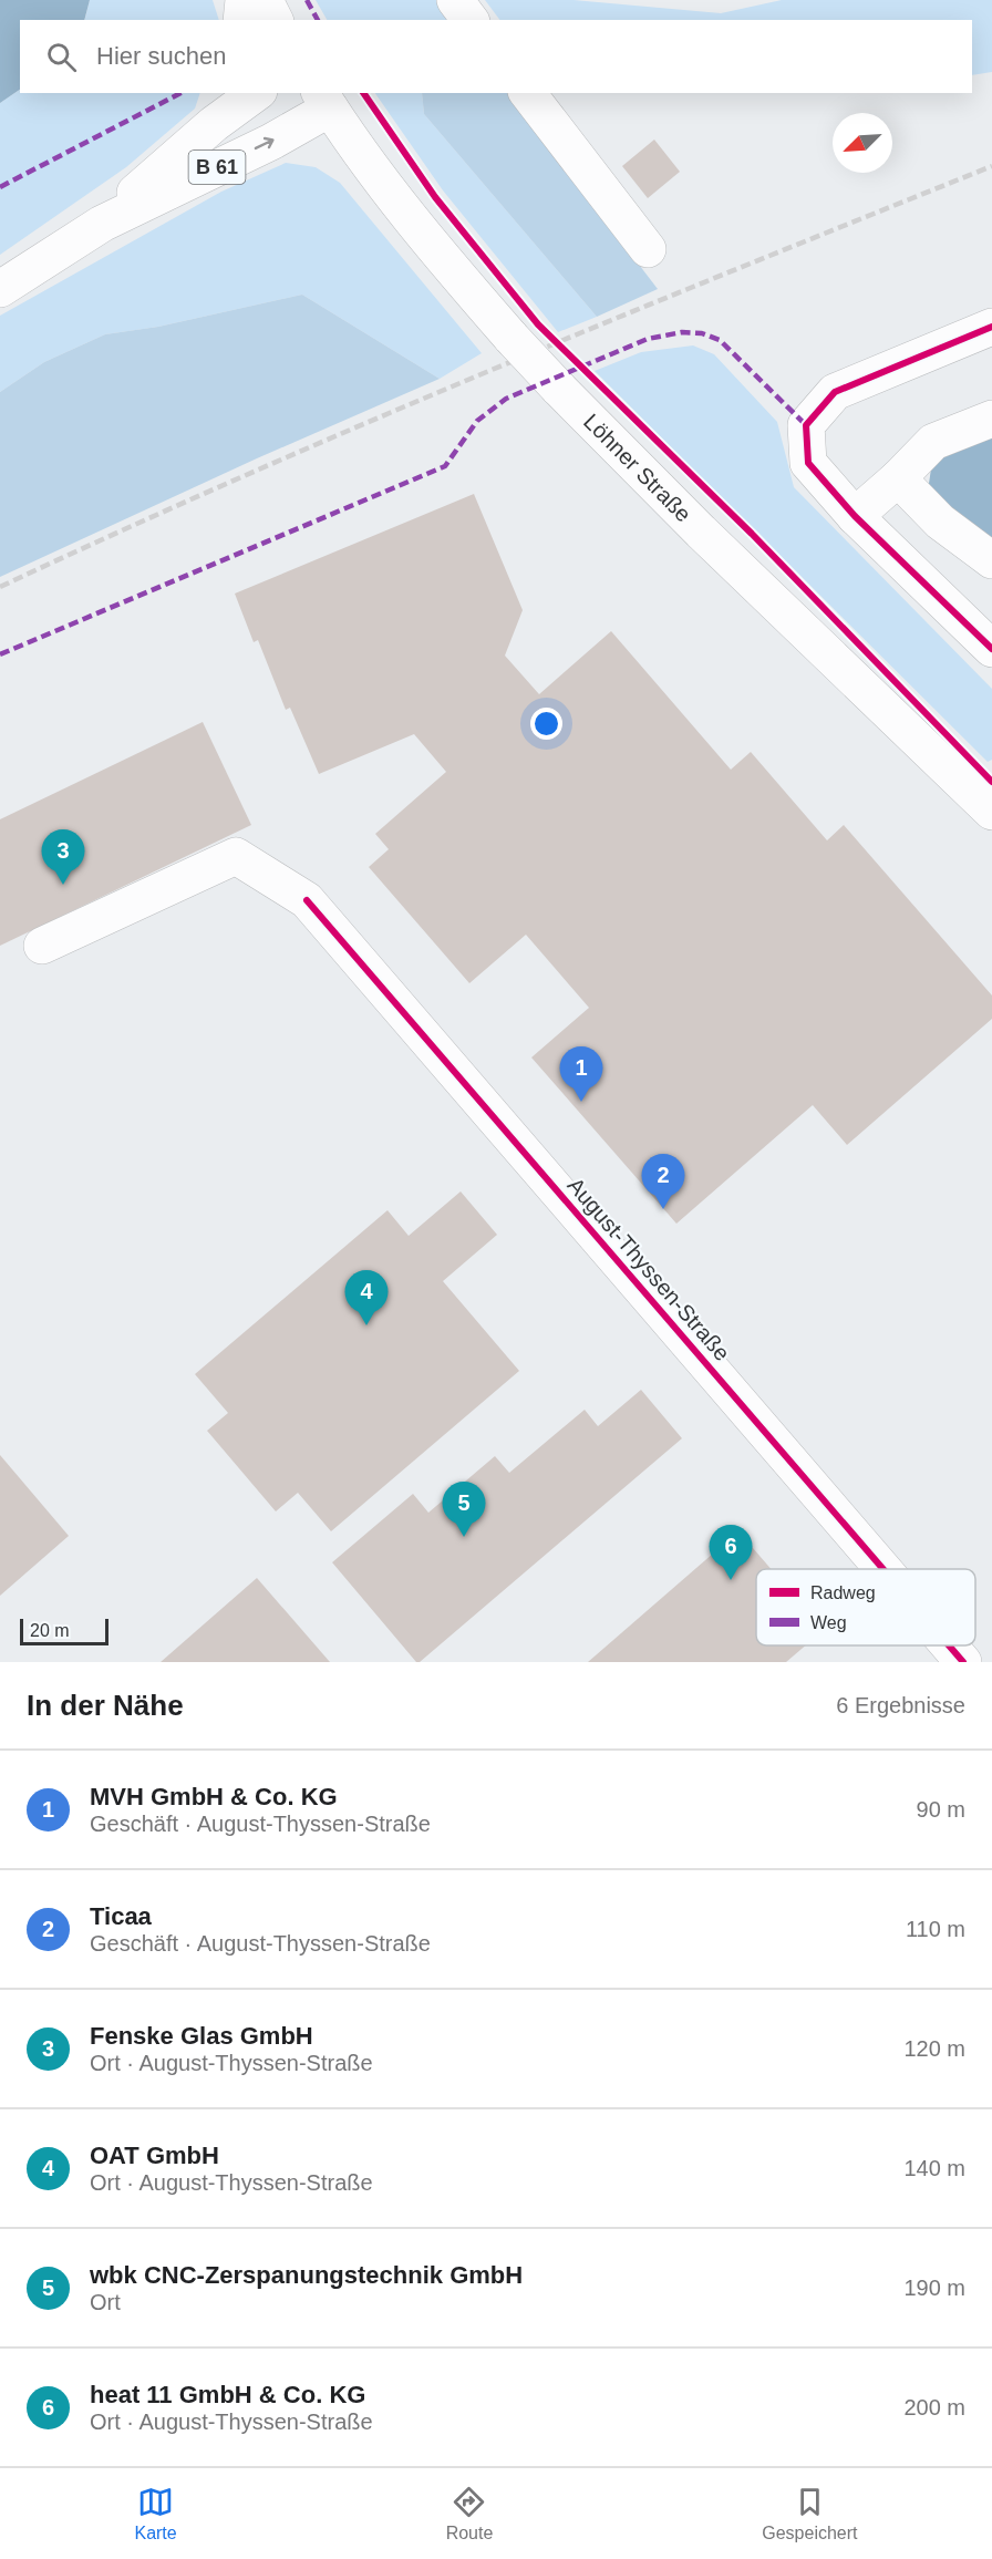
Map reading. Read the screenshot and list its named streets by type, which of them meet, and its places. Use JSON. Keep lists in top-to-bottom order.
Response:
{
  "streets": {
    "street": ["B 61", "Löhner Straße", "August-Thyssen-Straße"]
  },
  "crossings": [
    ["B 61", "Löhner Straße"]
  ],
  "legend": ["Radweg", "Weg"],
  "scale_bar": "20 m",
  "north": "bottom left",
  "page": {
    "search": "Hier suchen",
    "pins": [
      "3",
      "1",
      "2",
      "4",
      "5",
      "6"
    ],
    "scale": "20 m",
    "heading": ["In der Nähe", "6 Ergebnisse"],
    "list": [
      {
        "mark": "1",
        "name": "MVH GmbH & Co. KG",
        "note": "Geschäft · August-Thyssen-Straße",
        "value": "90 m"
      },
      {
        "mark": "2",
        "name": "Ticaa",
        "note": "Geschäft · August-Thyssen-Straße",
        "value": "110 m"
      },
      {
        "mark": "3",
        "name": "Fenske Glas GmbH",
        "note": "Ort · August-Thyssen-Straße",
        "value": "120 m"
      },
      {
        "mark": "4",
        "name": "OAT GmbH",
        "note": "Ort · August-Thyssen-Straße",
        "value": "140 m"
      },
      {
        "mark": "5",
        "name": "wbk CNC-Zerspanungstechnik GmbH",
        "note": "Ort",
        "value": "190 m"
      },
      {
        "mark": "6",
        "name": "heat 11 GmbH & Co. KG",
        "note": "Ort · August-Thyssen-Straße",
        "value": "200 m"
      }
    ],
    "nav": ["Karte", "Route", "Gespeichert"]
  }
}
